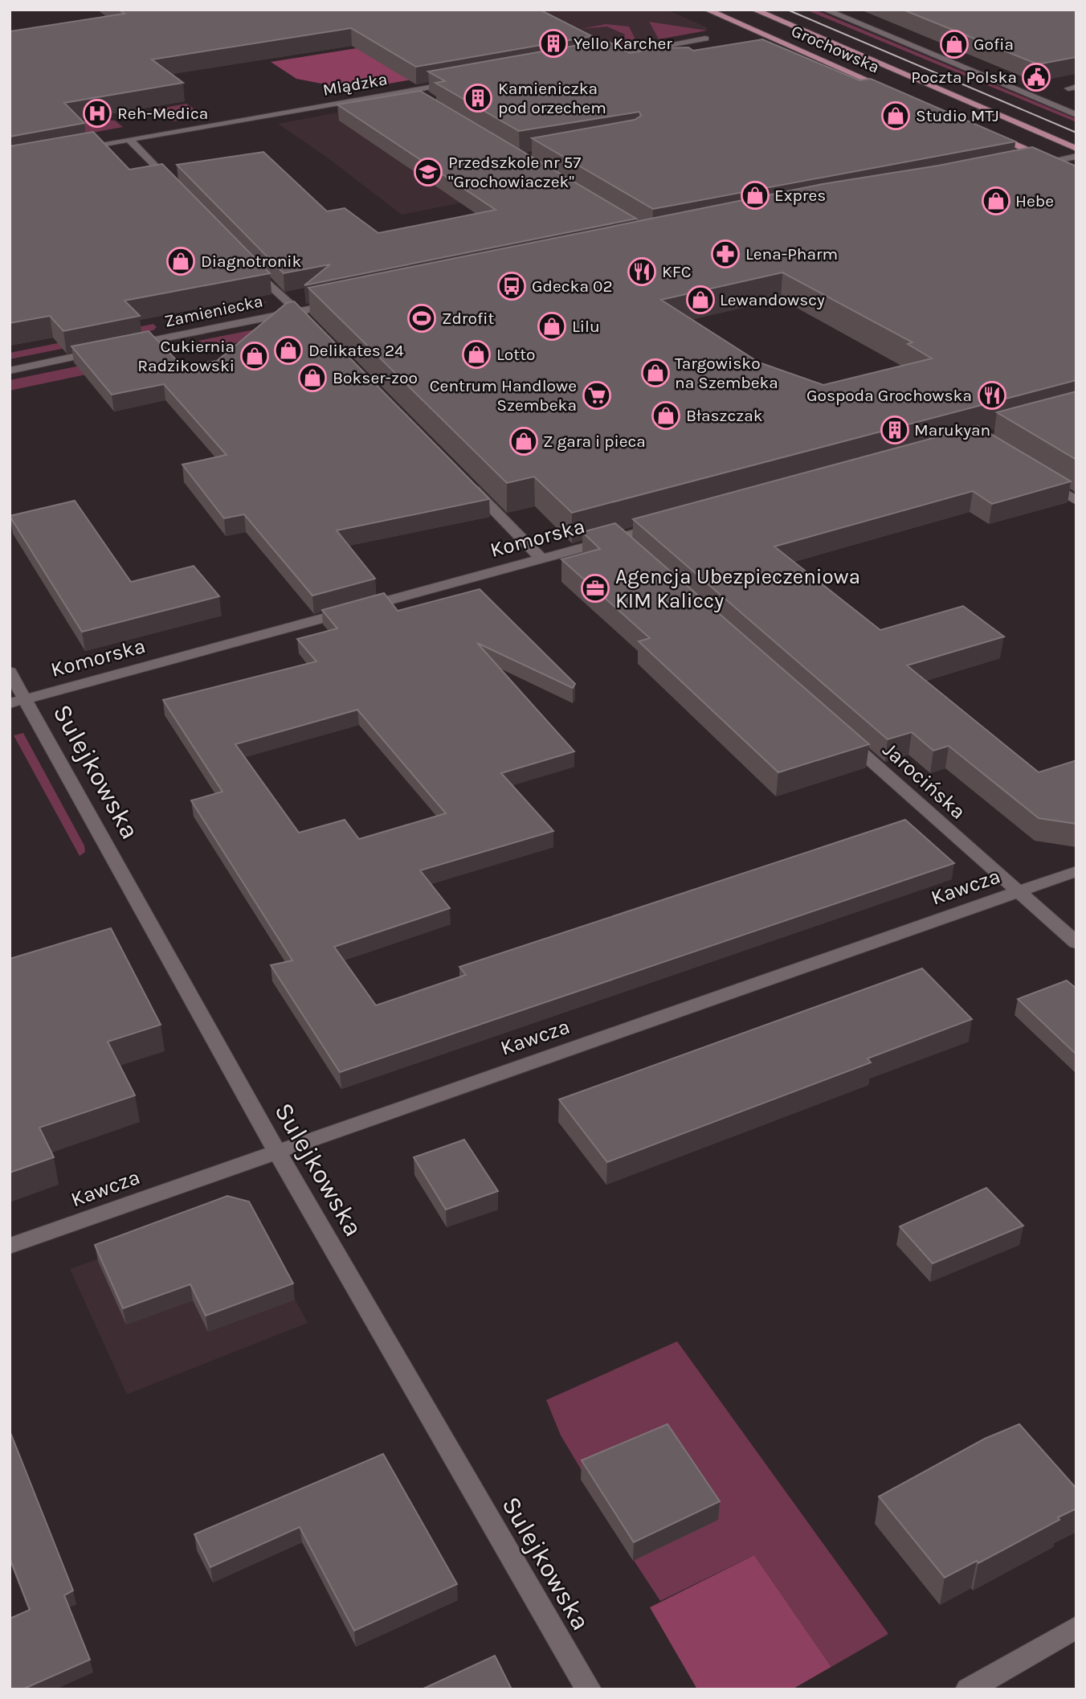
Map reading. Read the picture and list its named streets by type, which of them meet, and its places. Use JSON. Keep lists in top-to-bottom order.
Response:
{
  "streets": {
    "main road": ["Grochowska"],
    "street": [
      "Mlądzka",
      "Zamieniecka",
      "Komorska",
      "Sulejkowska",
      "Jarocińska",
      "Kawcza"
    ]
  },
  "crossings": [
    ["Komorska", "Sulejkowska"],
    ["Sulejkowska", "Kawcza"],
    ["Jarocińska", "Kawcza"]
  ],
  "places": {
    "building": ["Yello Karcher", "Kamieniczka pod orzechem", "Marukyan"],
    "shop": [
      "Gofia",
      "Studio MTJ",
      "Expres",
      "Hebe",
      "Diagnotronik",
      "Lewandowscy",
      "Lilu",
      "Delikates 24",
      "Lotto",
      "Cukiernia Radzikowski",
      "Targowisko na Szembeka",
      "Bokser-zoo",
      "Błaszczak",
      "Z gara i pieca"
    ],
    "public building": ["Poczta Polska"],
    "hospital": ["Reh-Medica"],
    "school or university": ["Przedszkole nr 57 \"Grochowiaczek\""],
    "pharmacy": ["Lena-Pharm"],
    "restaurant": ["KFC", "Gospoda Grochowska"],
    "bus stop": ["Gdecka 02"],
    "sports": ["Zdrofit"],
    "supermarket": ["Centrum Handlowe Szembeka"],
    "office": ["Agencja Ubezpieczeniowa KIM Kaliccy"]
  }
}
